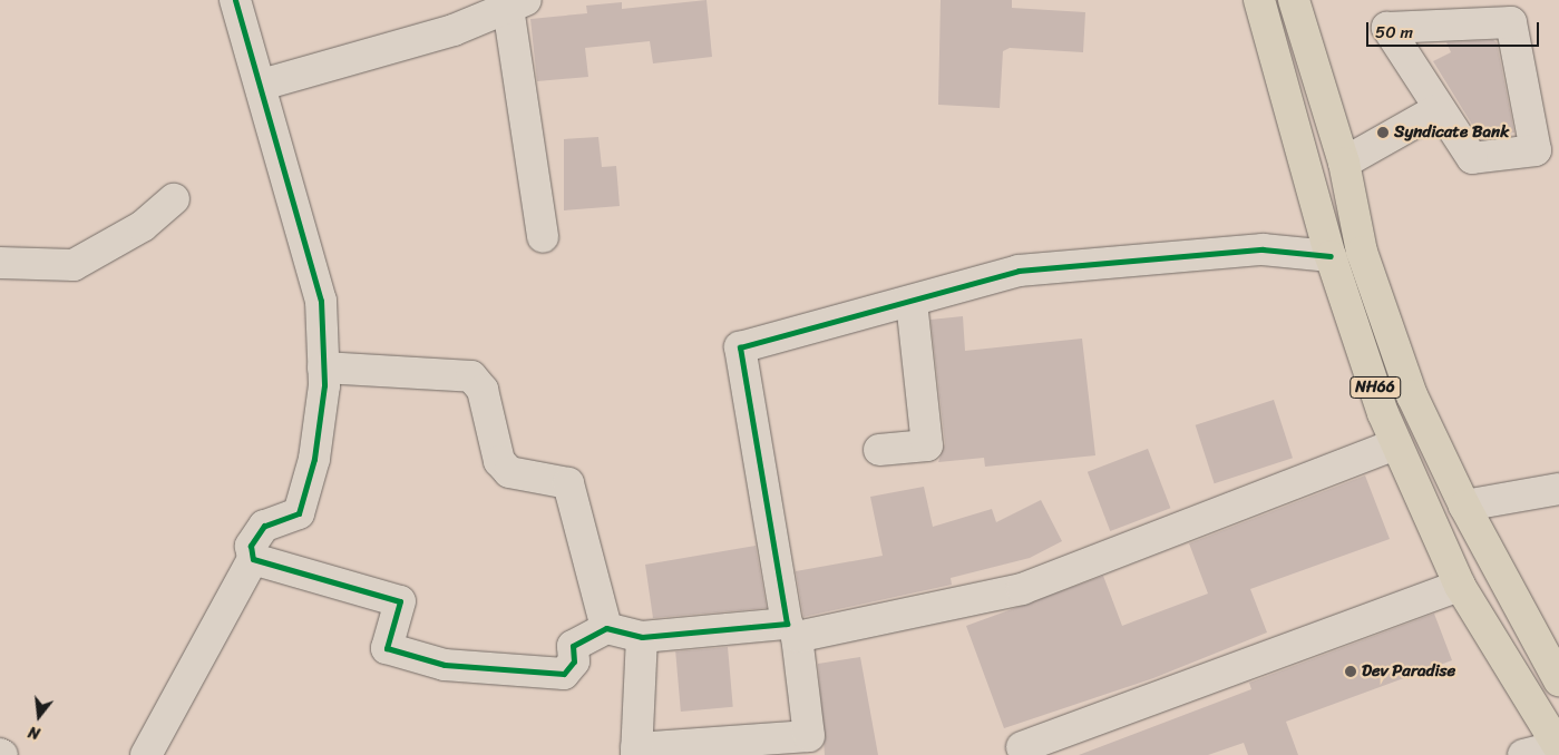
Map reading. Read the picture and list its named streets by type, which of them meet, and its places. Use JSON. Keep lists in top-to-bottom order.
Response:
{
  "streets": {
    "highway": ["NH66"]
  },
  "places": ["Syndicate Bank", "Dev Paradise"],
  "scale_bar": "50 m",
  "north": "bottom"
}
